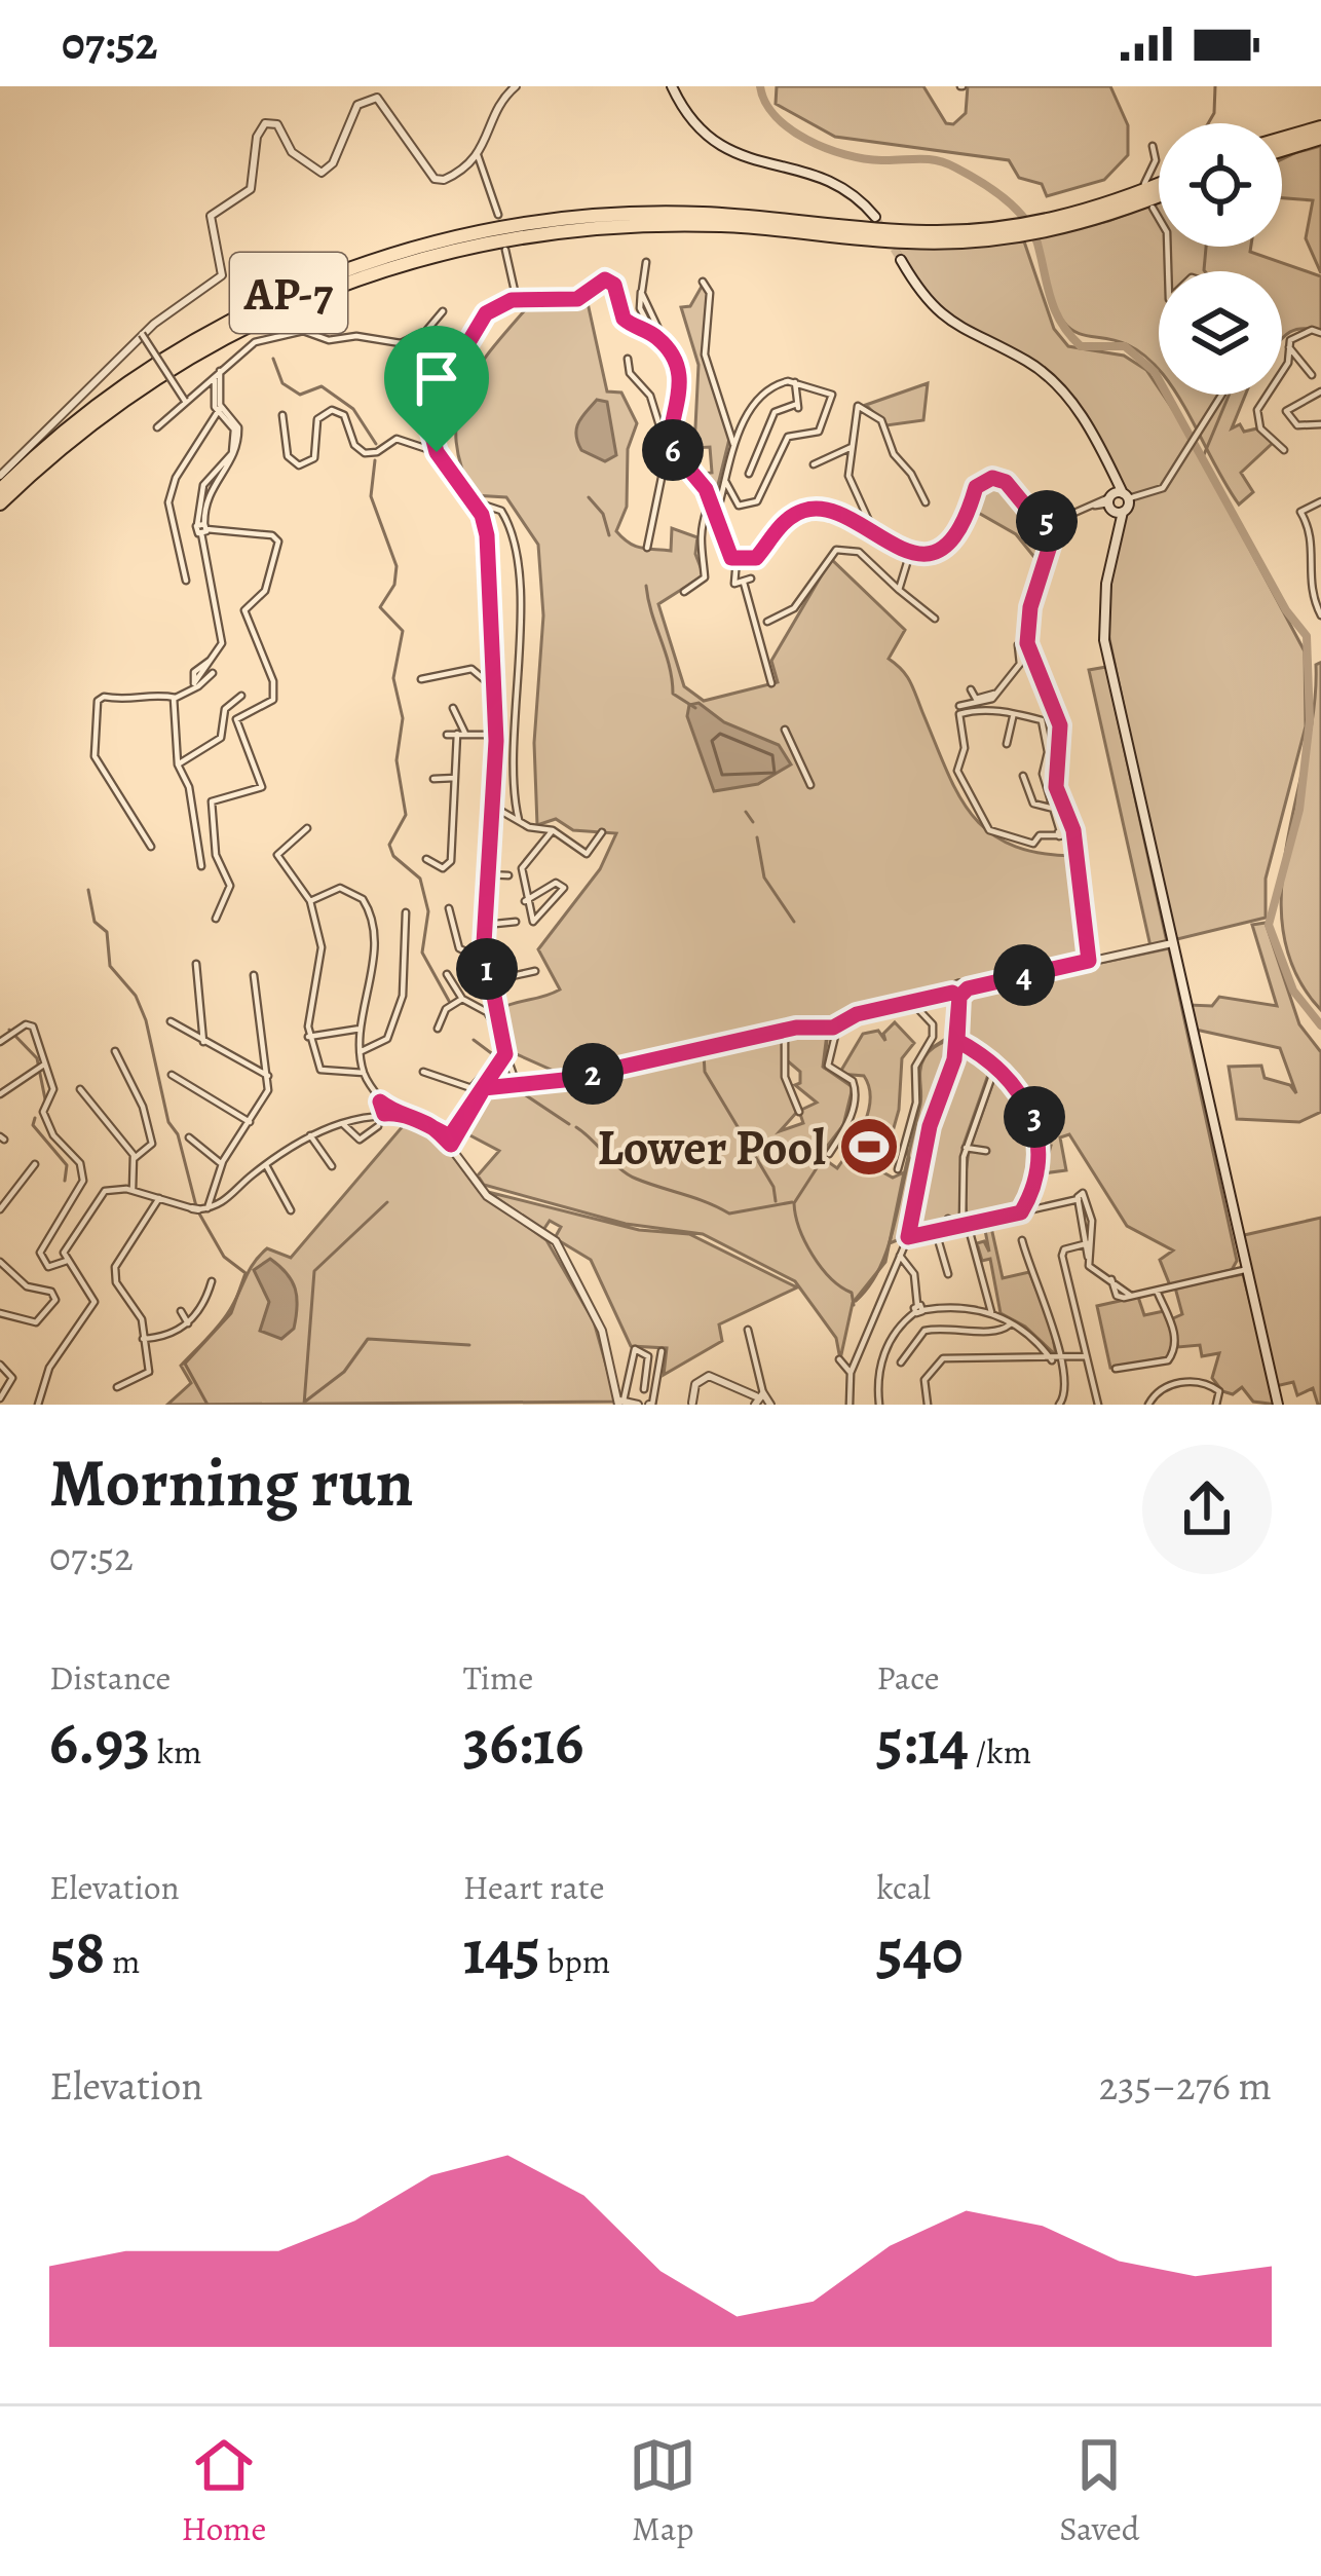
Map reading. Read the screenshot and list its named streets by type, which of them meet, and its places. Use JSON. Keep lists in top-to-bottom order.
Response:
{
  "streets": {
    "highway": ["AP-7"]
  },
  "places": {
    "sports": ["Lower Pool"]
  },
  "page": {
    "status": "07:52",
    "pins": [
      "6",
      "5",
      "1",
      "4",
      "2",
      "3"
    ],
    "heading": ["Morning run", "07:52"],
    "stats": [
      ["Distance", "6.93 km"],
      ["Time", "36:16"],
      ["Pace", "5:14 /km"],
      ["Elevation", "58 m"],
      ["Heart rate", "145 bpm"],
      ["kcal", "540"]
    ],
    "chart": ["Elevation", "235–276 m"],
    "tabs": ["Home", "Map", "Saved"]
  }
}
